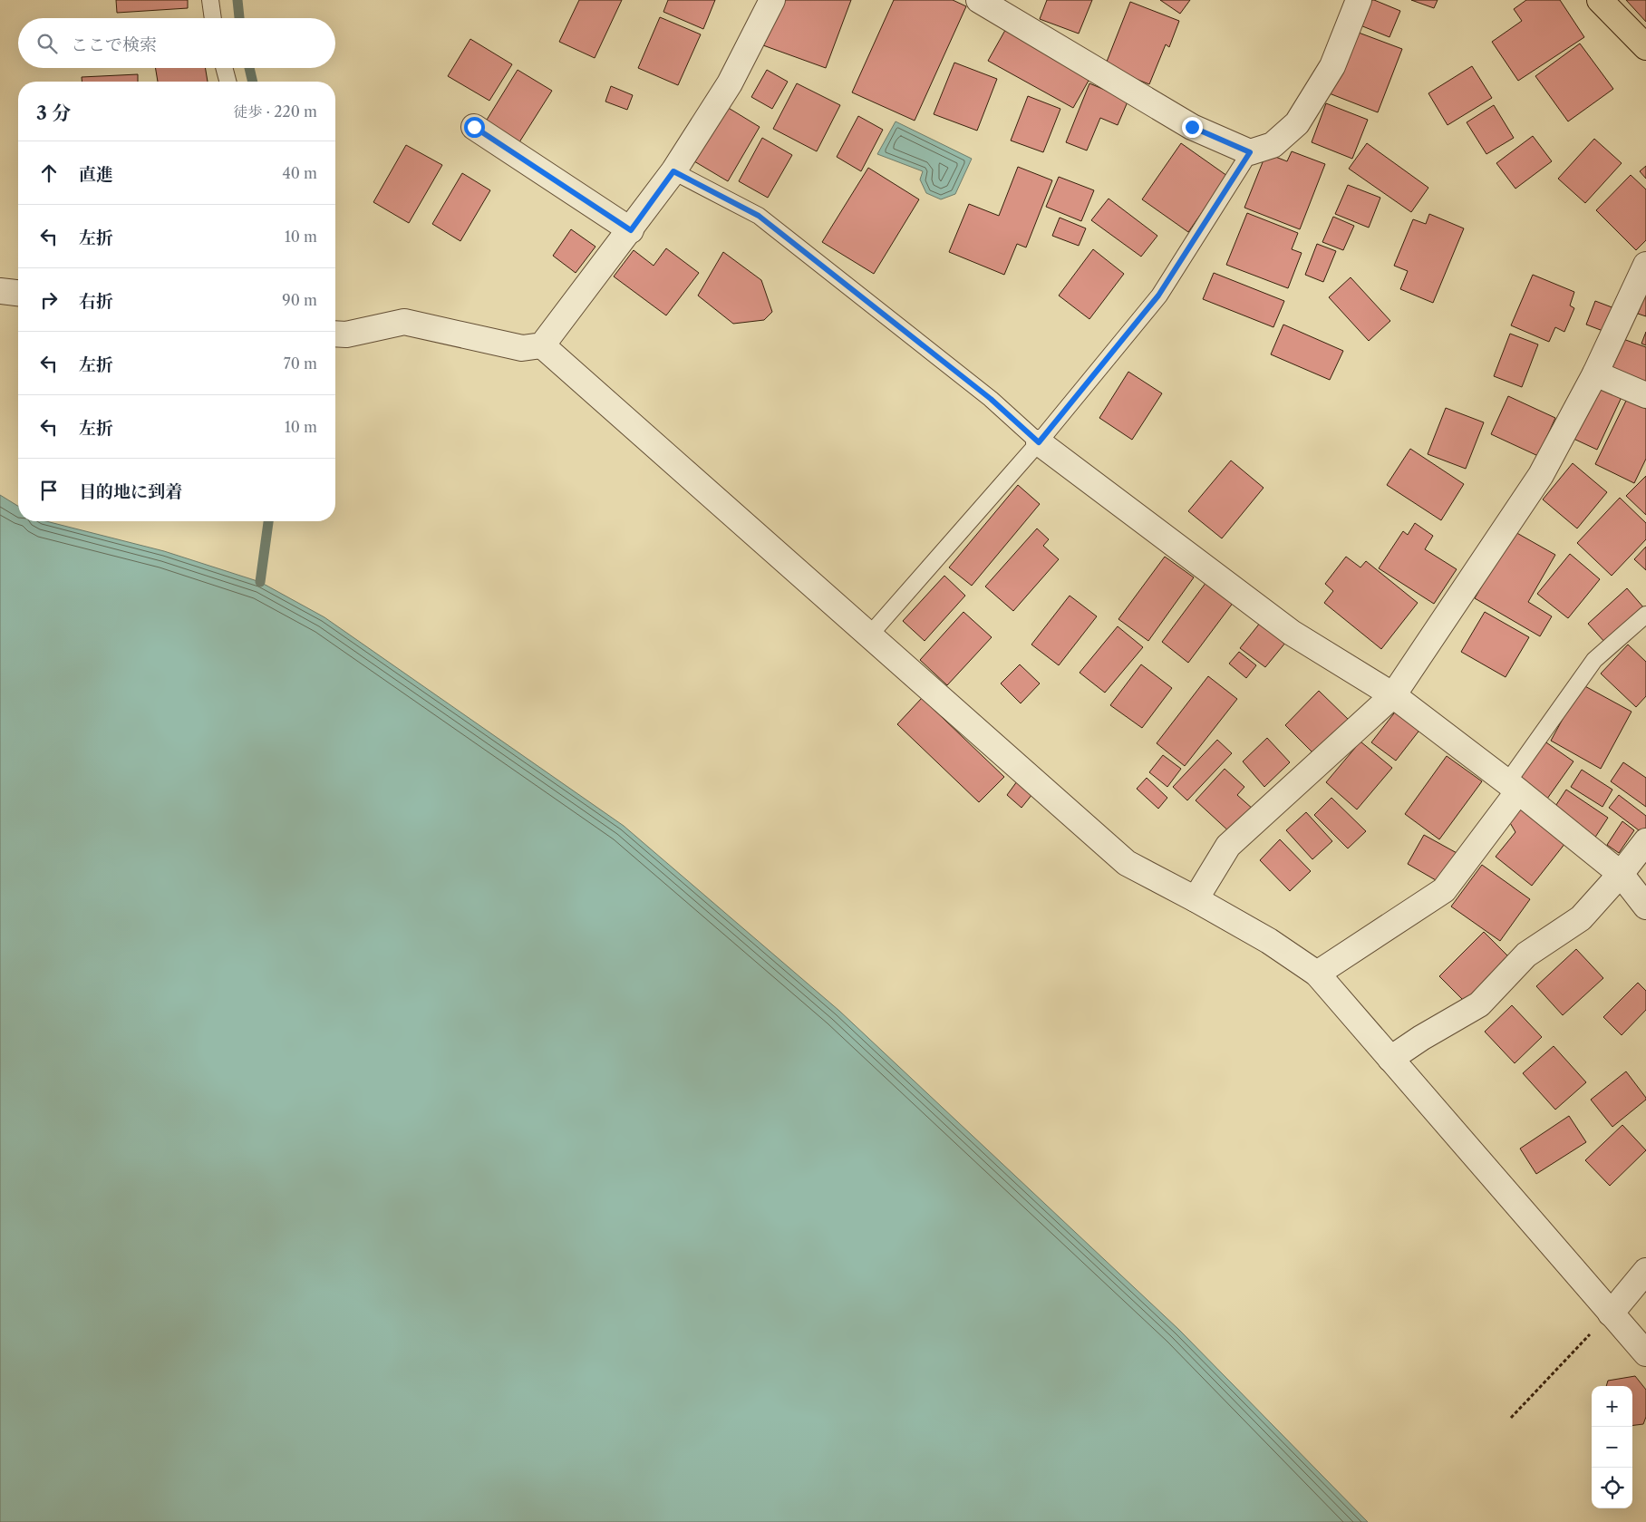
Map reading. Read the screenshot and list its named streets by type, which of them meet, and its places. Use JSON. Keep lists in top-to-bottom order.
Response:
{
  "page": {
    "search": "ここで検索",
    "heading": ["3 分", "徒歩 · 220 m"],
    "list": [
      ["直進", "40 m"],
      ["左折", "10 m"],
      ["右折", "90 m"],
      ["左折", "70 m"],
      ["左折", "10 m"],
      "目的地に到着"
    ],
    "map_buttons": ["+", "−"]
  }
}
